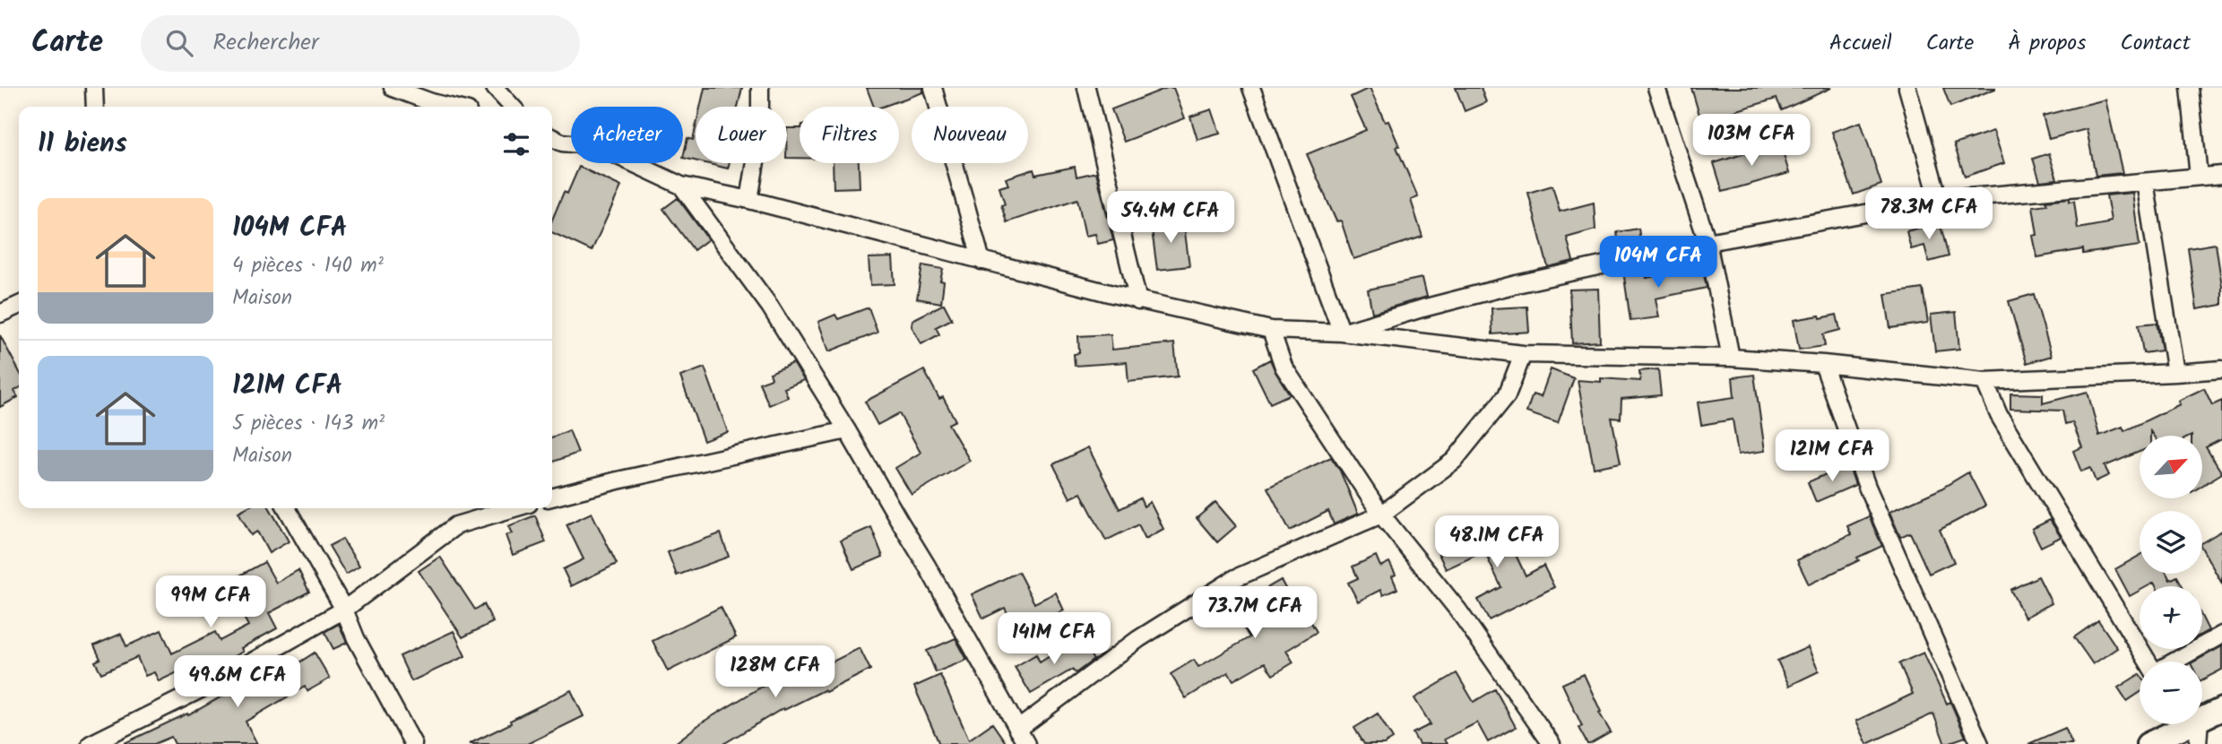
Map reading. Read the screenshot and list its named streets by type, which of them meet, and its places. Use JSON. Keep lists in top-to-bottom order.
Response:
{
  "north": "top right",
  "page": {
    "header": "Carte",
    "search": "Rechercher",
    "nav": [
      "Accueil",
      "Carte",
      "À propos",
      "Contact"
    ],
    "chip": [
      "Acheter",
      "Louer",
      "Filtres",
      "Nouveau"
    ],
    "heading": "11 biens",
    "price": [
      "103M CFA",
      "78.3M CFA",
      "54.4M CFA",
      "104M CFA",
      "121M CFA",
      "48.1M CFA",
      "99M CFA",
      "73.7M CFA",
      "141M CFA",
      "128M CFA",
      "49.6M CFA"
    ],
    "list": [
      {
        "name": "104M CFA",
        "note": "4 pièces · 140 m² · Maison"
      },
      {
        "name": "121M CFA",
        "note": "5 pièces · 143 m² · Maison"
      }
    ],
    "map_buttons": ["+", "−"]
  }
}
